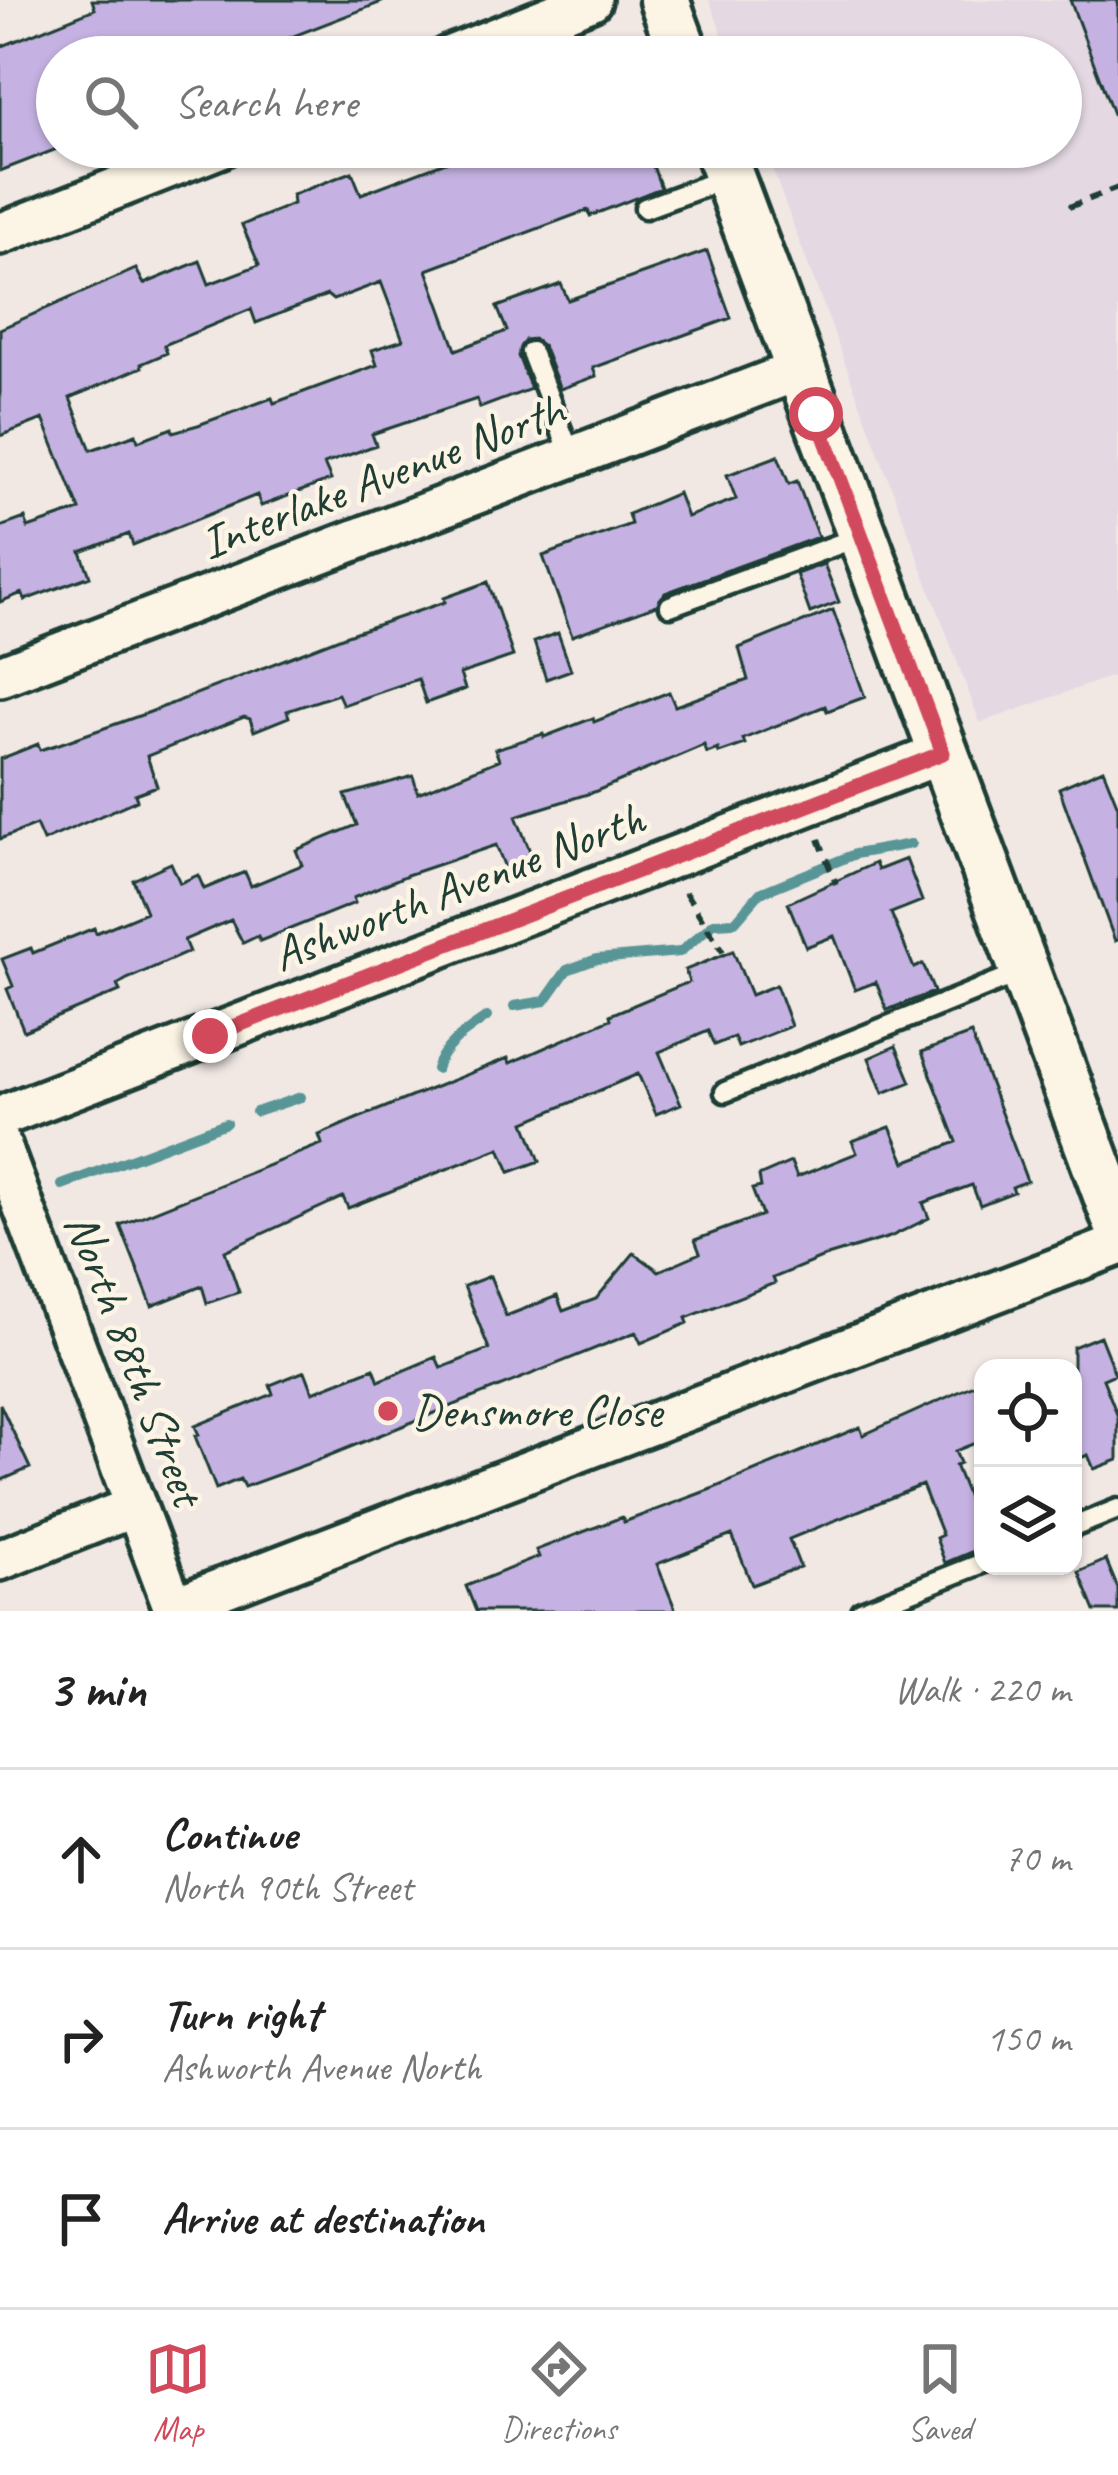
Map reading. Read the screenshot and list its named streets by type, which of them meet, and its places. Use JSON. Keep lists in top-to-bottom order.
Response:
{
  "streets": {
    "street": ["Interlake Avenue North", "Ashworth Avenue North", "North 88th Street"]
  },
  "crossings": [
    ["Ashworth Avenue North", "North 88th Street"]
  ],
  "places": ["Densmore Close"],
  "page": {
    "search": "Search here",
    "heading": ["3 min", "Walk · 220 m"],
    "list": [
      ["Continue", "North 90th Street", "70 m"],
      ["Turn right", "Ashworth Avenue North", "150 m"],
      "Arrive at destination"
    ],
    "nav": ["Map", "Directions", "Saved"]
  }
}
